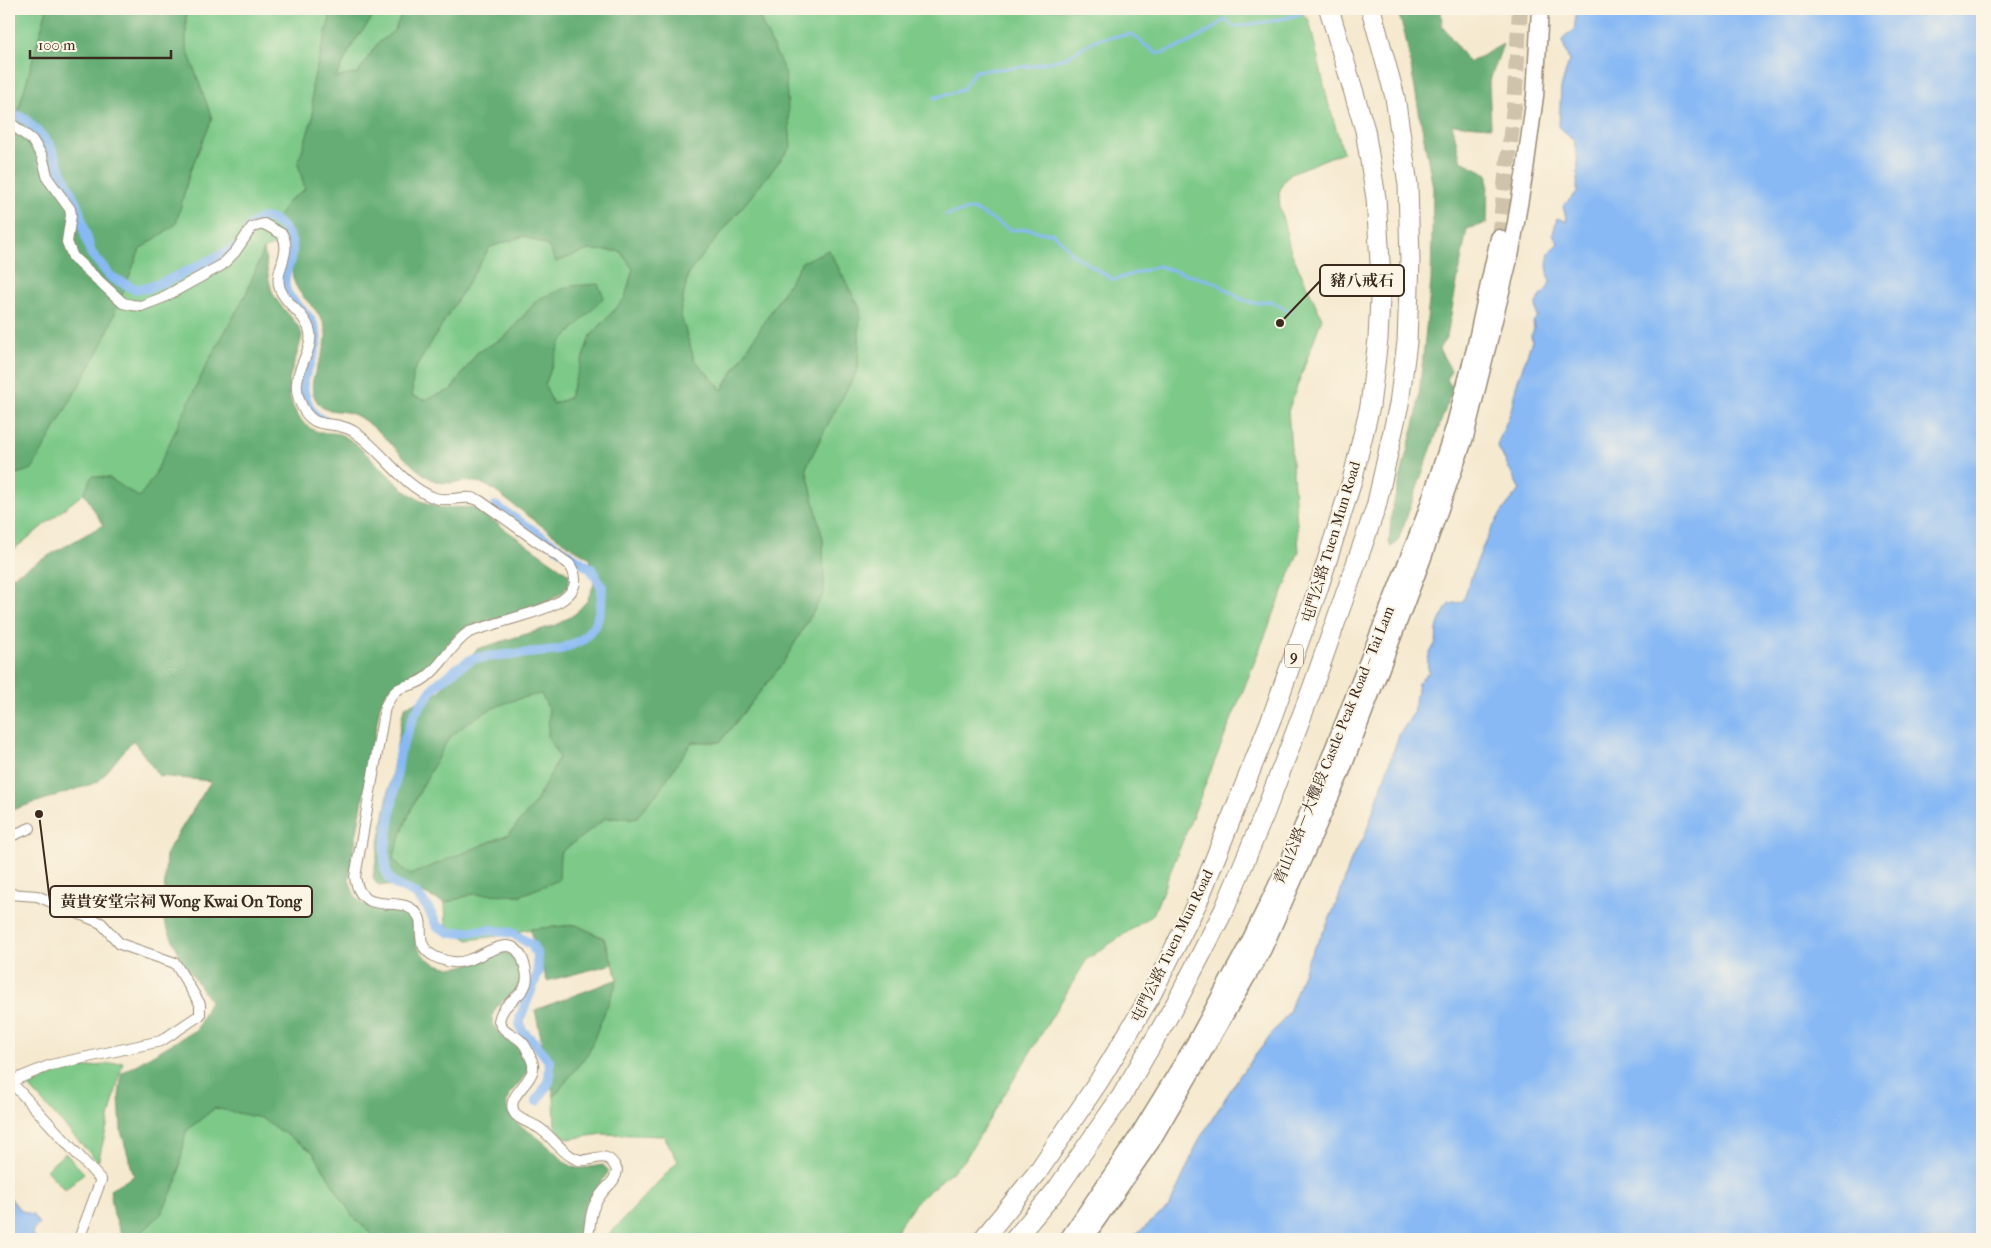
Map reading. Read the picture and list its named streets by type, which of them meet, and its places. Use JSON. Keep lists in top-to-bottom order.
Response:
{
  "streets": {
    "highway": ["屯門公路 Tuen Mun Road", "9"],
    "main road": ["青山公路－大欖段 Castle Peak Road – Tai Lam"]
  },
  "places": ["豬八戒石", "黃貴安堂宗祠 Wong Kwai On Tong"],
  "scale_bar": "100 m"
}
